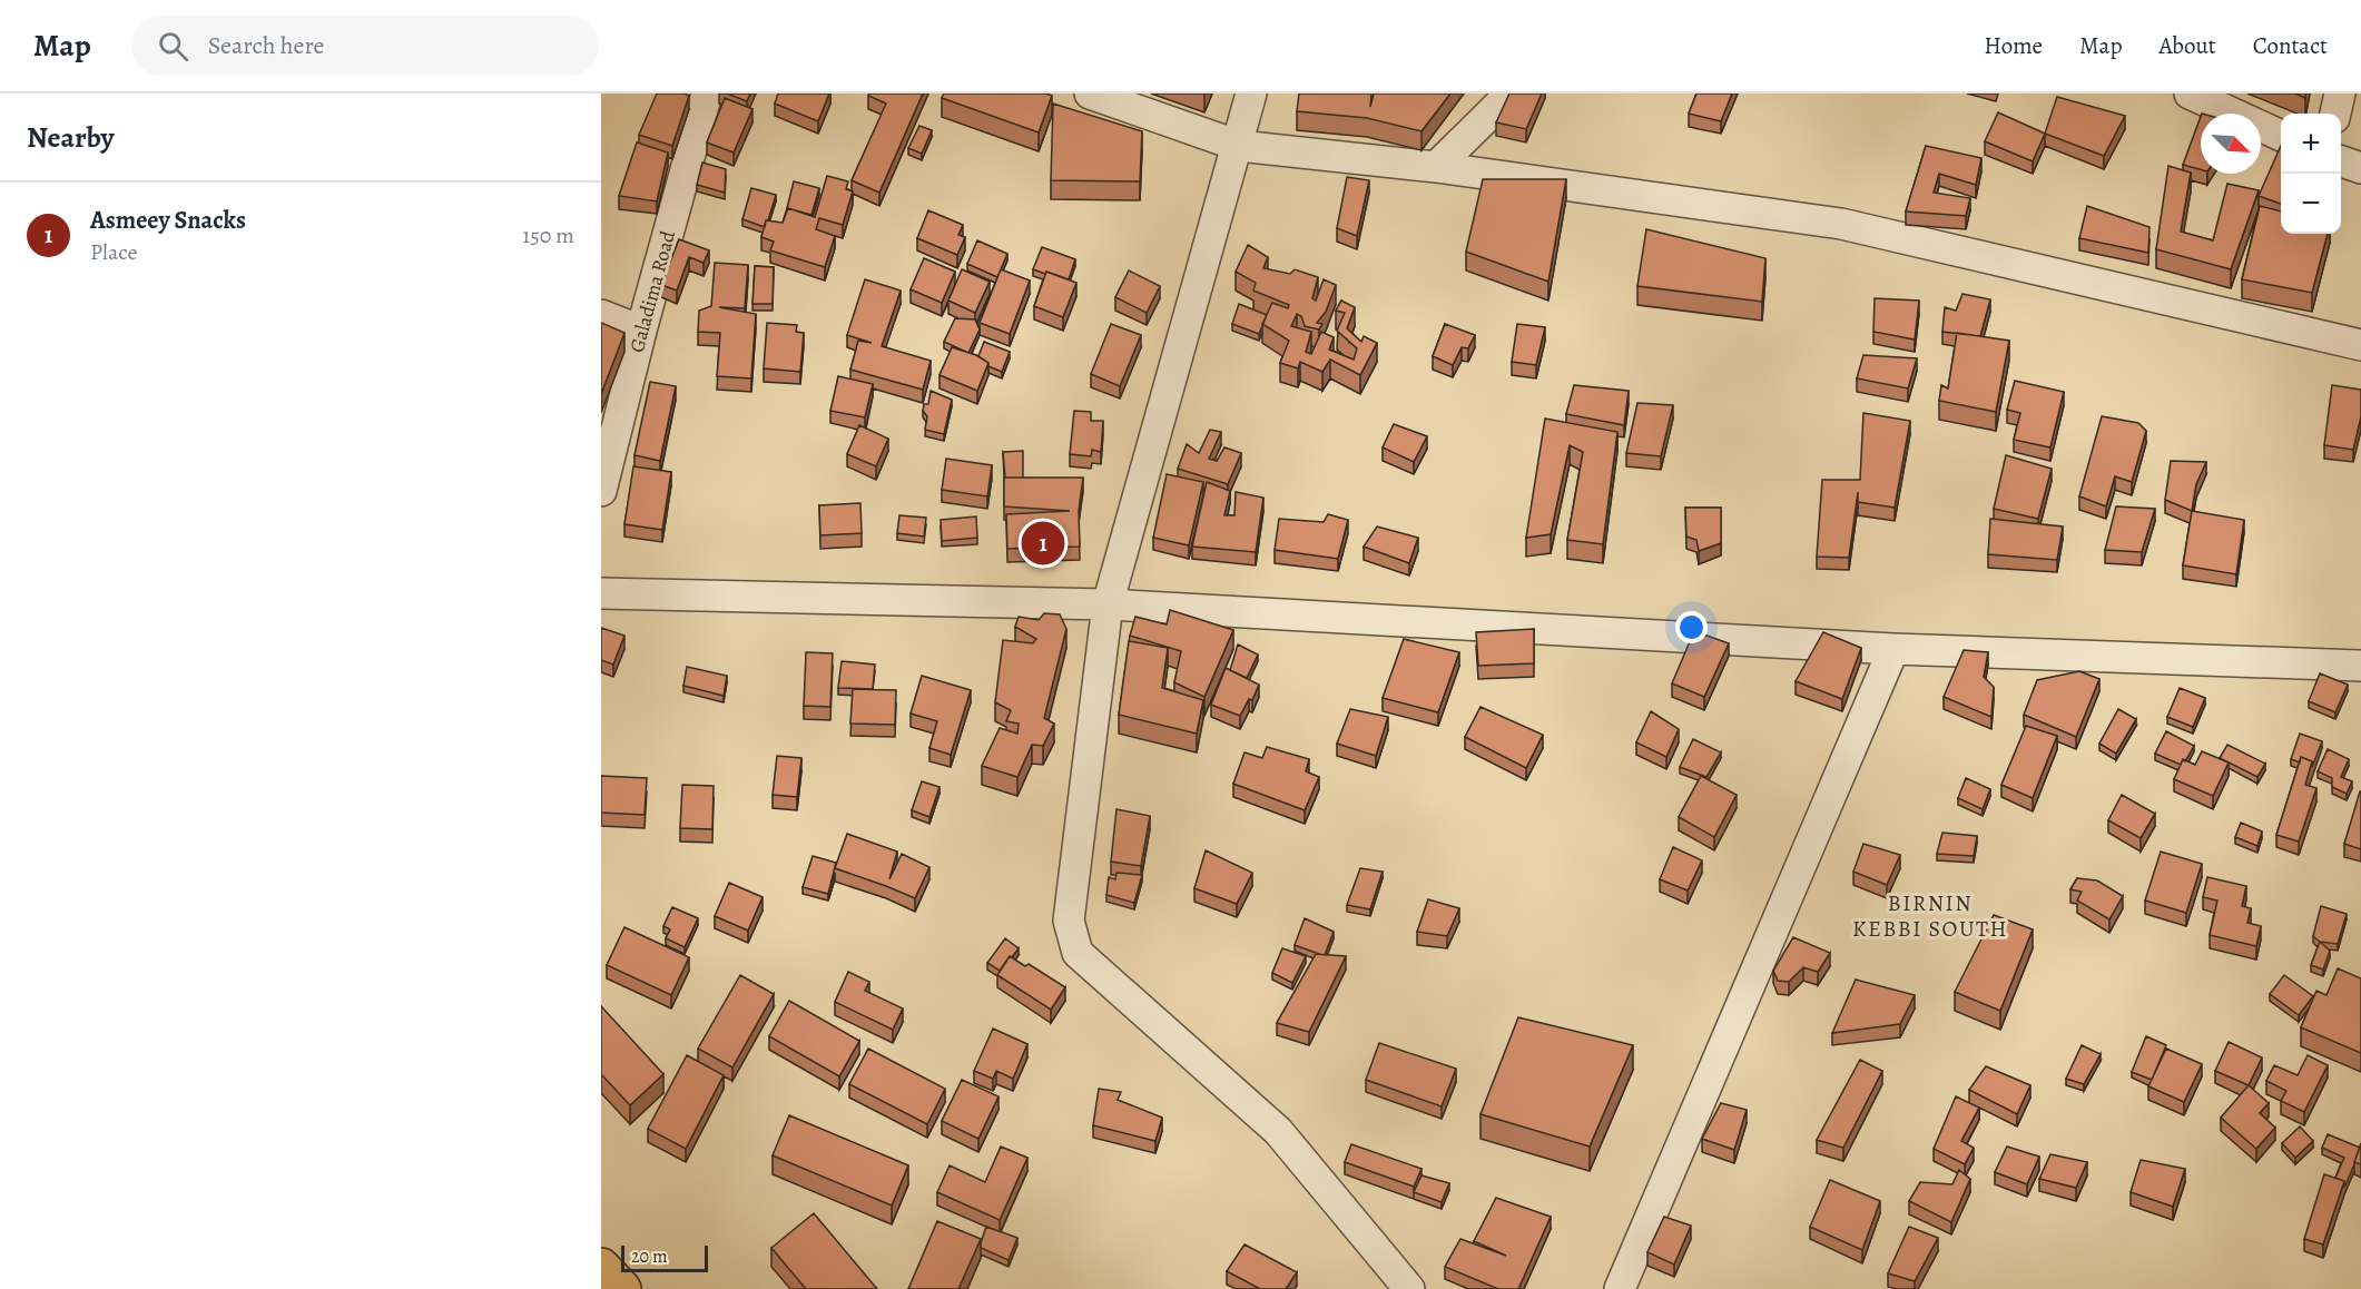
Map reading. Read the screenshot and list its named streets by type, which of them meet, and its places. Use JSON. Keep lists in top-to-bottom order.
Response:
{
  "streets": {
    "street": ["Galadima Road"]
  },
  "districts": ["BIRNIN KEBBI SOUTH"],
  "scale_bar": "20 m",
  "north": "bottom right",
  "page": {
    "header": "Map",
    "search": "Search here",
    "nav": [
      "Home",
      "Map",
      "About",
      "Contact"
    ],
    "heading": "Nearby",
    "map_buttons": ["+", "−"],
    "list": [
      {
        "mark": "1",
        "name": "Asmeey Snacks",
        "note": "Place",
        "value": "150 m"
      }
    ],
    "pins": "1",
    "scale": "20 m"
  }
}
